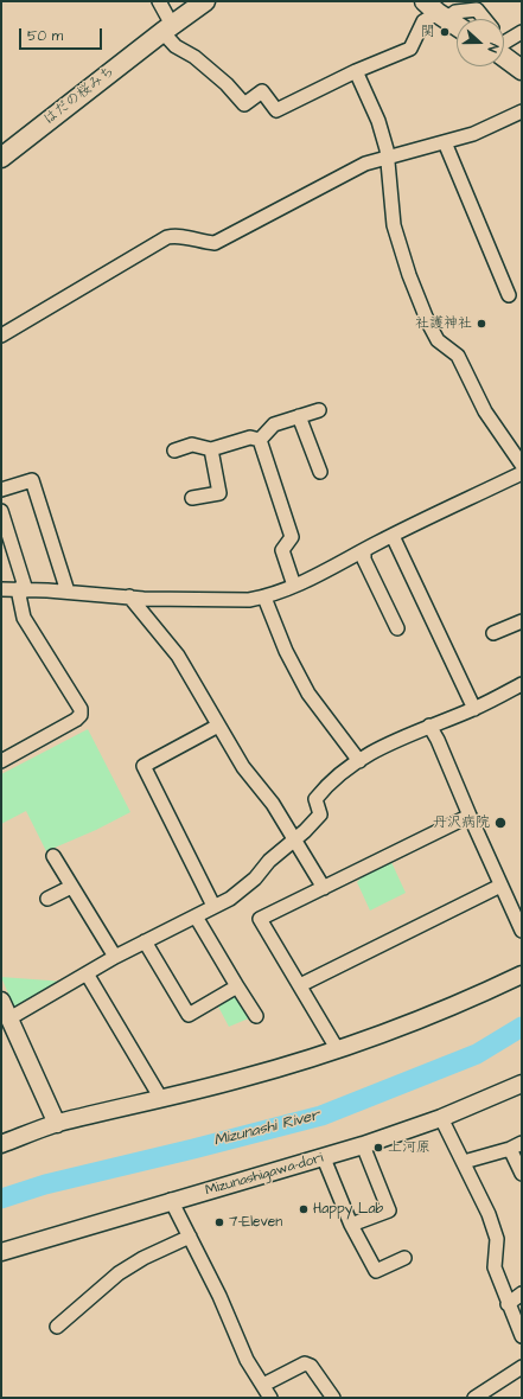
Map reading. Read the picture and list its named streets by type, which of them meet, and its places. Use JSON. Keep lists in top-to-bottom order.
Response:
{
  "streets": {
    "main road": ["はだの桜みち"],
    "street": ["Mizunashigawa-dori"]
  },
  "water": ["Mizunashi River"],
  "places": [
    "関",
    "社護神社",
    "丹沢病院",
    "上河原",
    "Happy Lab",
    "7-Eleven"
  ],
  "scale_bar": "50 m",
  "north": "right"
}
